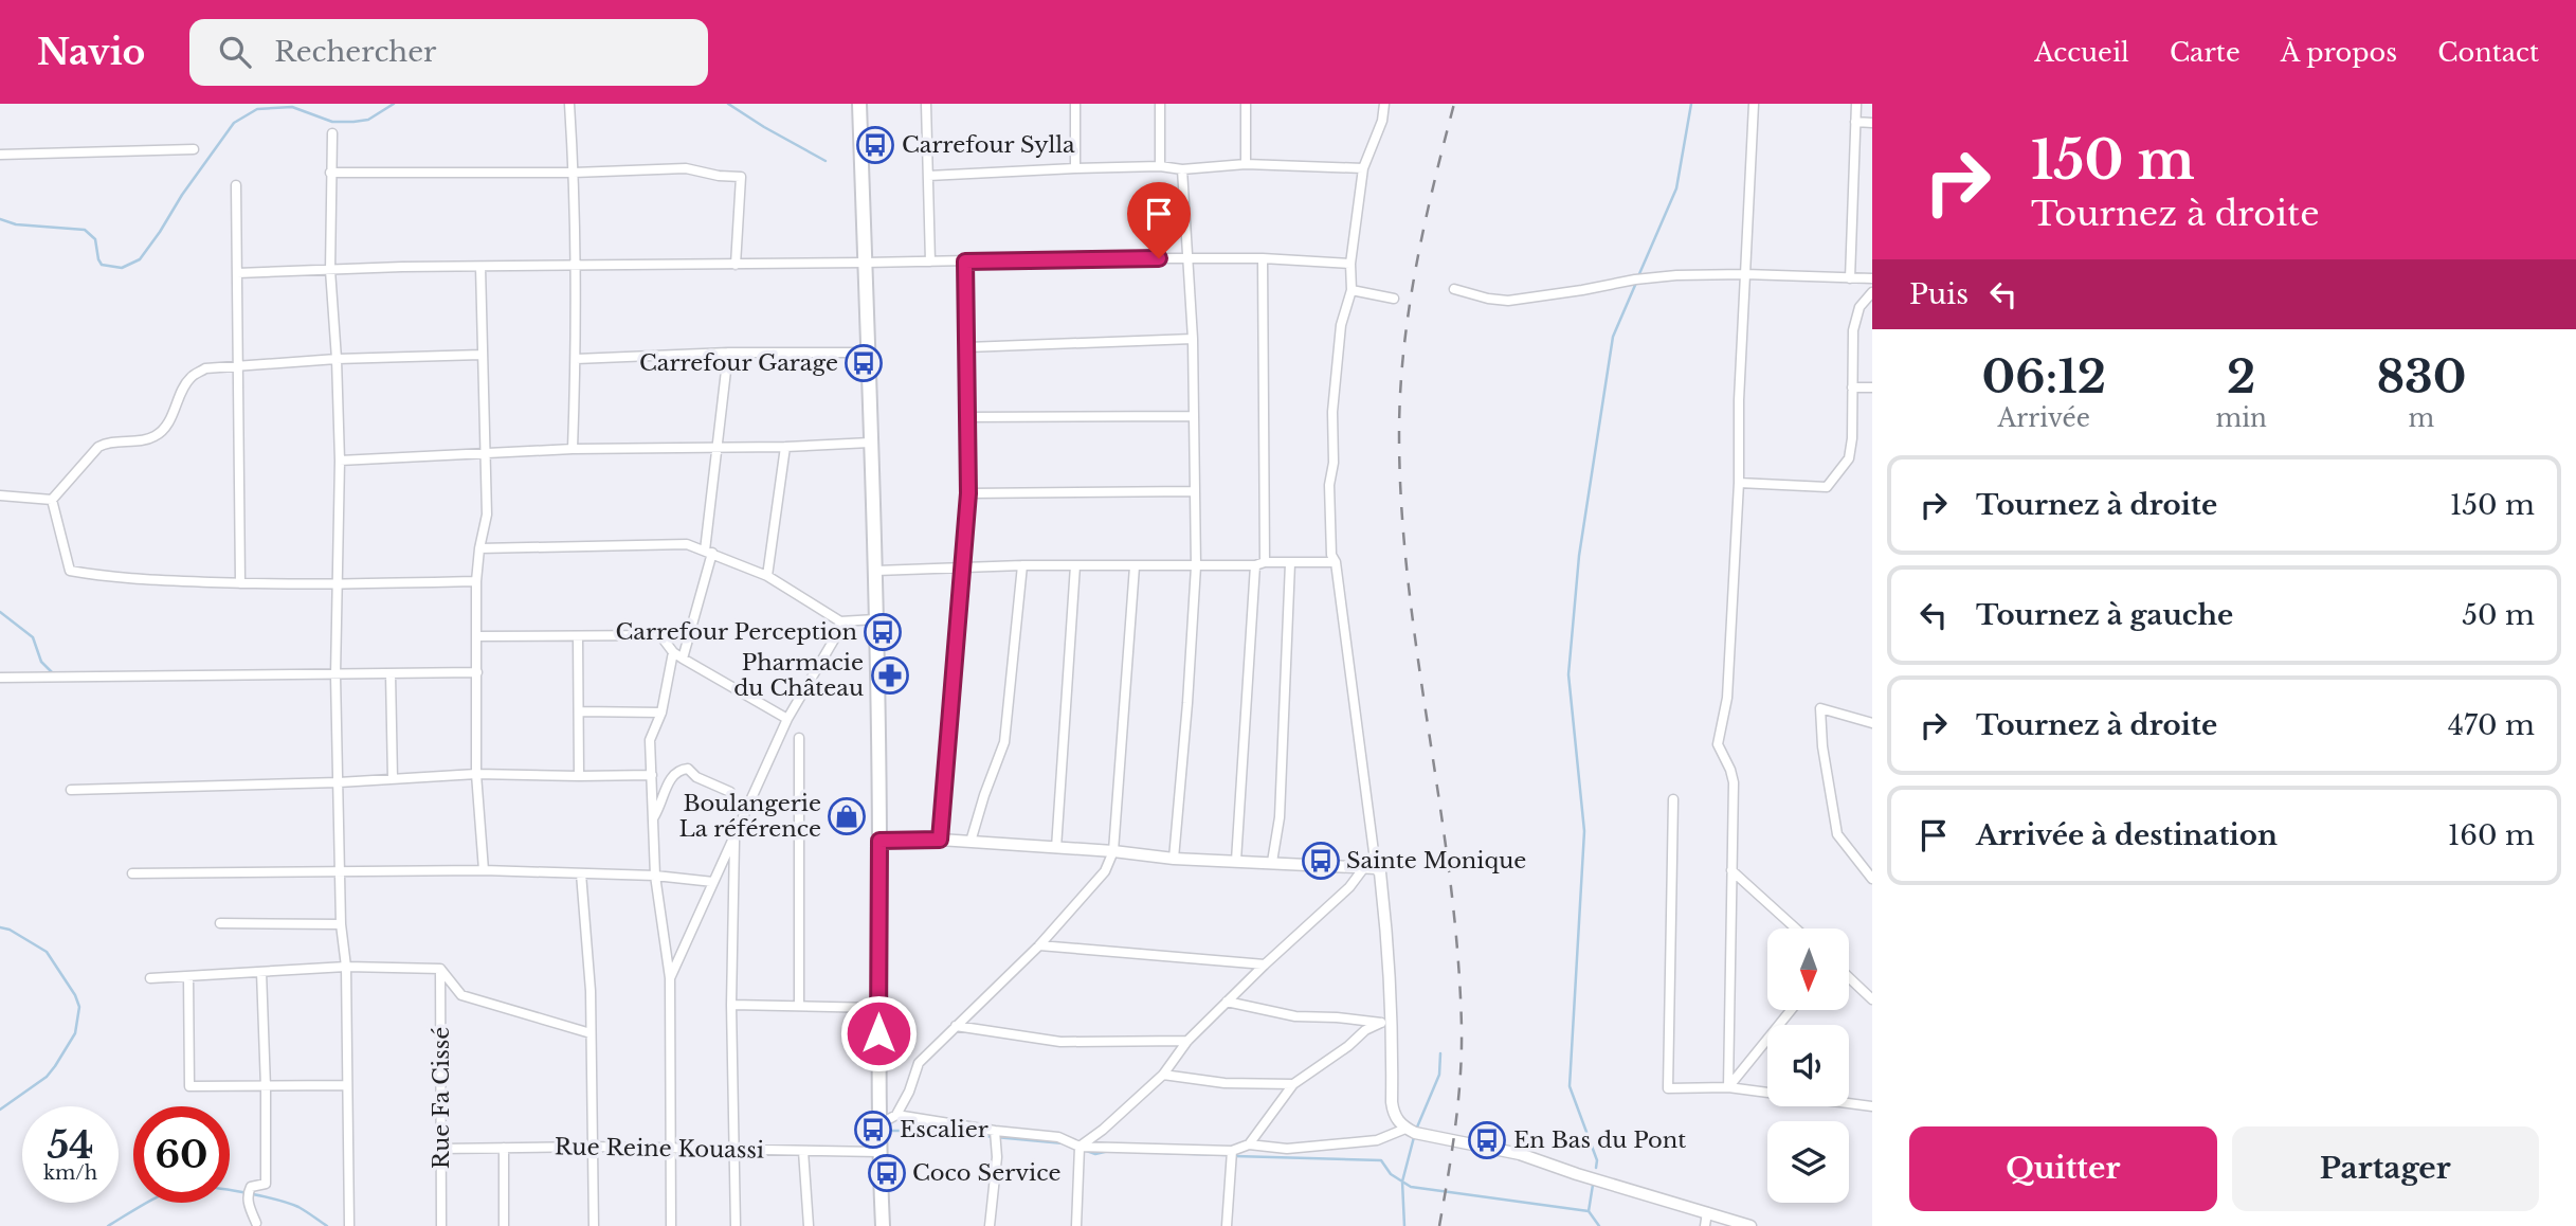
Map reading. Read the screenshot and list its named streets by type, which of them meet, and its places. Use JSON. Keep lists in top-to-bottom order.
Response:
{
  "streets": {
    "street": ["Rue Fa Cissé", "Rue Reine Kouassi"]
  },
  "crossings": [
    ["Rue Fa Cissé", "Rue Reine Kouassi"]
  ],
  "places": {
    "bus stop": [
      "Carrefour Sylla",
      "Carrefour Garage",
      "Carrefour Perception",
      "Sainte Monique",
      "Escalier",
      "En Bas du Pont",
      "Coco Service"
    ],
    "pharmacy": ["Pharmacie du Château"],
    "shop": ["Boulangerie La référence"]
  },
  "north": "bottom",
  "page": {
    "header": "Navio",
    "search": "Rechercher",
    "nav": [
      "Accueil",
      "Carte",
      "À propos",
      "Contact"
    ],
    "turn": ["150 m", "Tournez à droite"],
    "then": "Puis",
    "eta": [
      "06:12",
      "Arrivée",
      "2",
      "min",
      "830",
      "m"
    ],
    "list": [
      {
        "name": "Tournez à droite",
        "value": "150 m"
      },
      {
        "name": "Tournez à gauche",
        "value": "50 m"
      },
      {
        "name": "Tournez à droite",
        "value": "470 m"
      },
      {
        "name": "Arrivée à destination",
        "value": "160 m"
      }
    ],
    "speed": "54 km/h",
    "limit": "60",
    "buttons": ["Quitter", "Partager"]
  }
}
